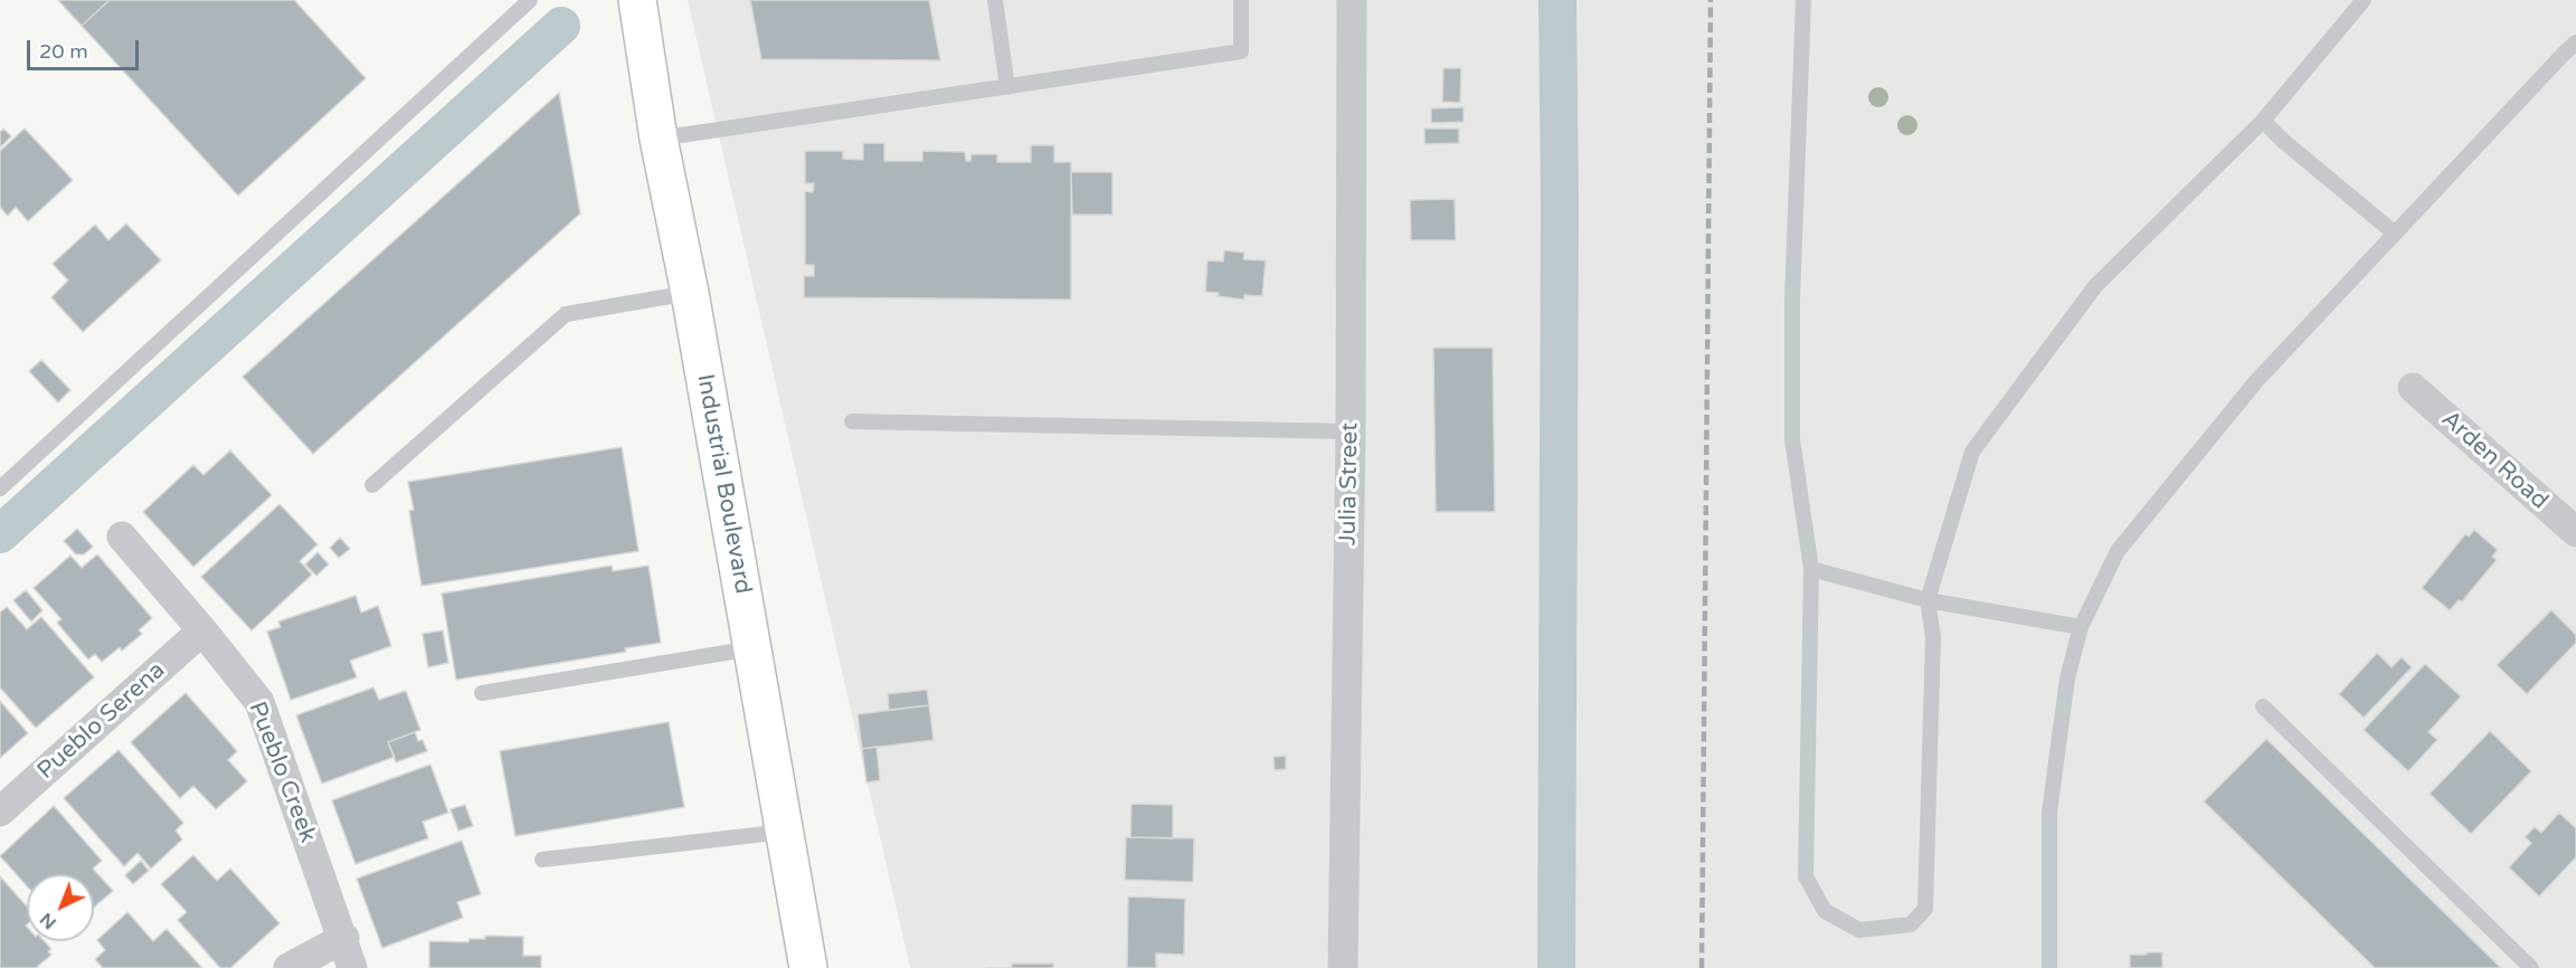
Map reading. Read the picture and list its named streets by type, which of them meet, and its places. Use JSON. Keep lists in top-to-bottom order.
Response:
{
  "streets": {
    "main road": ["Industrial Boulevard"],
    "street": [
      "Arden Road",
      "Julia Street",
      "Pueblo Serena",
      "Pueblo Creek"
    ]
  },
  "crossings": [
    ["Pueblo Serena", "Pueblo Creek"]
  ],
  "scale_bar": "20 m",
  "north": "bottom left"
}
